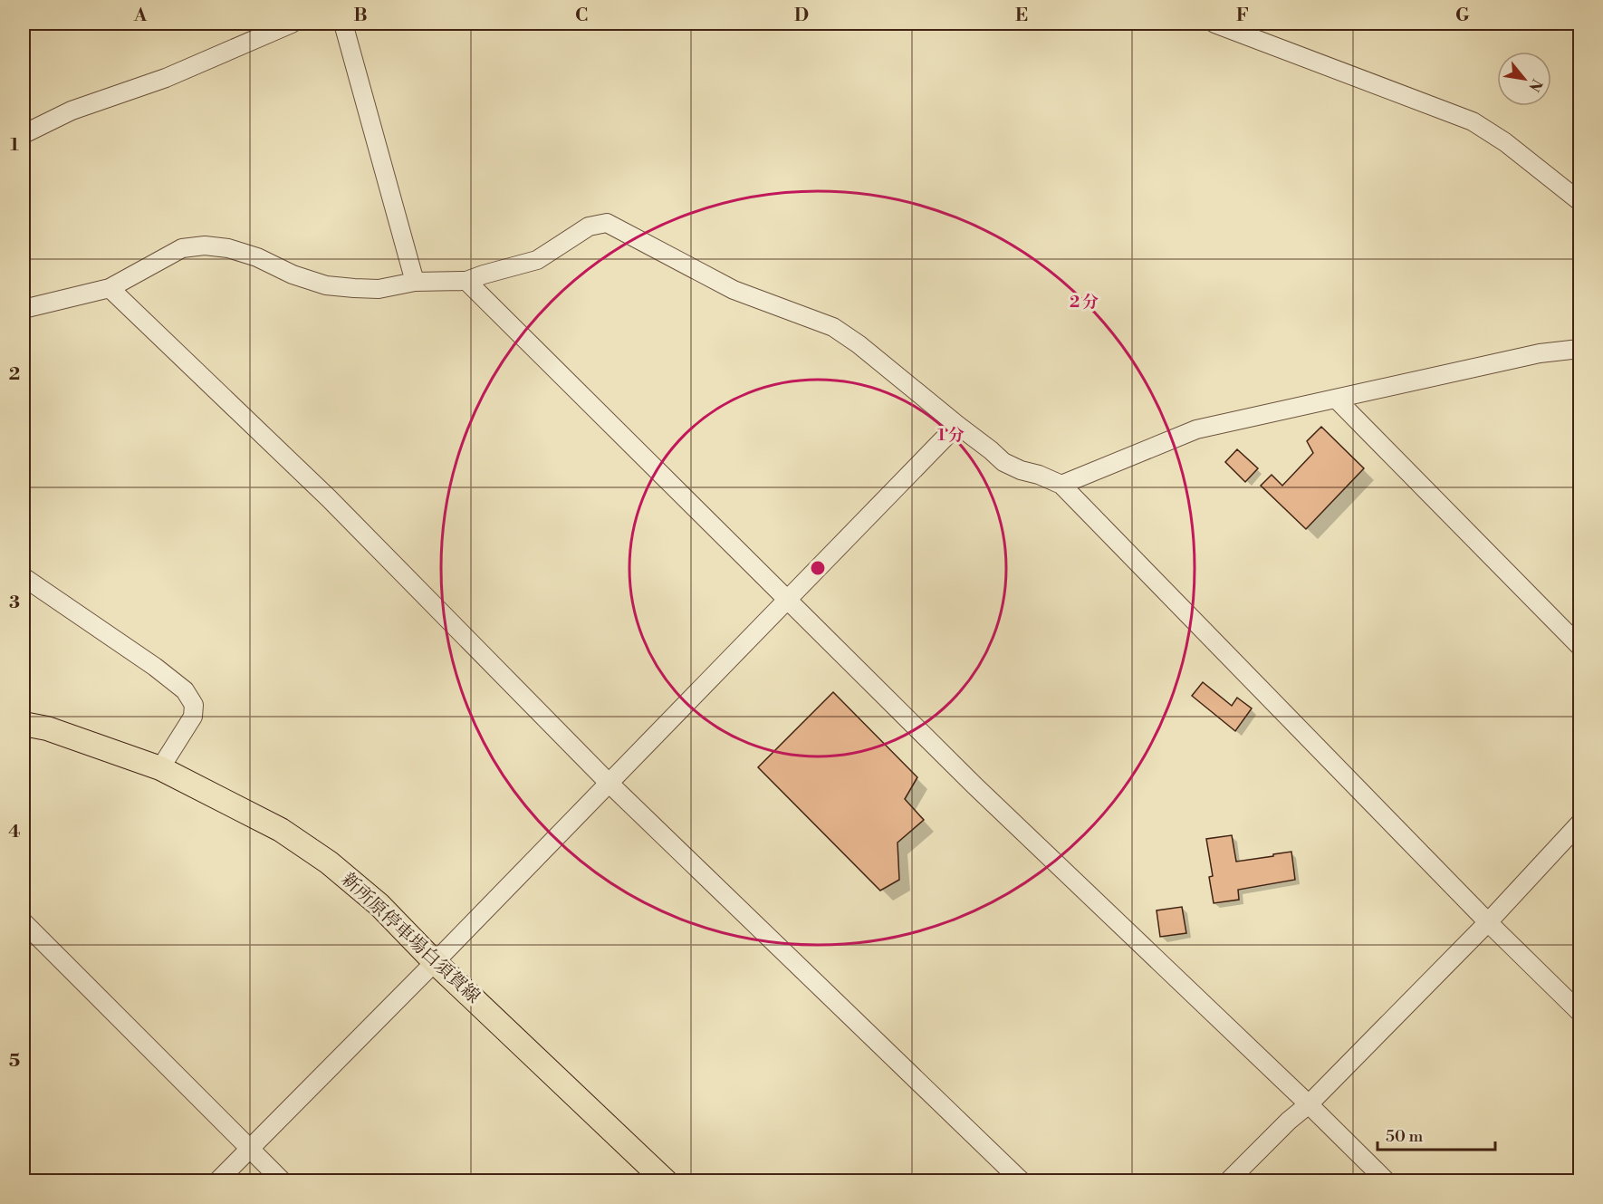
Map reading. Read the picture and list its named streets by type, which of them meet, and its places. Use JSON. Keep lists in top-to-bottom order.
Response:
{
  "streets": {
    "main road": ["新所原停車場白須賀線"]
  },
  "scale_bar": "50 m",
  "north": "bottom right",
  "grid": {
    "columns": [
      "A",
      "B",
      "C",
      "D",
      "E",
      "F",
      "G"
    ],
    "rows": [
      "1",
      "2",
      "3",
      "4",
      "5"
    ]
  },
  "rings": ["2 分", "1 分"]
}
